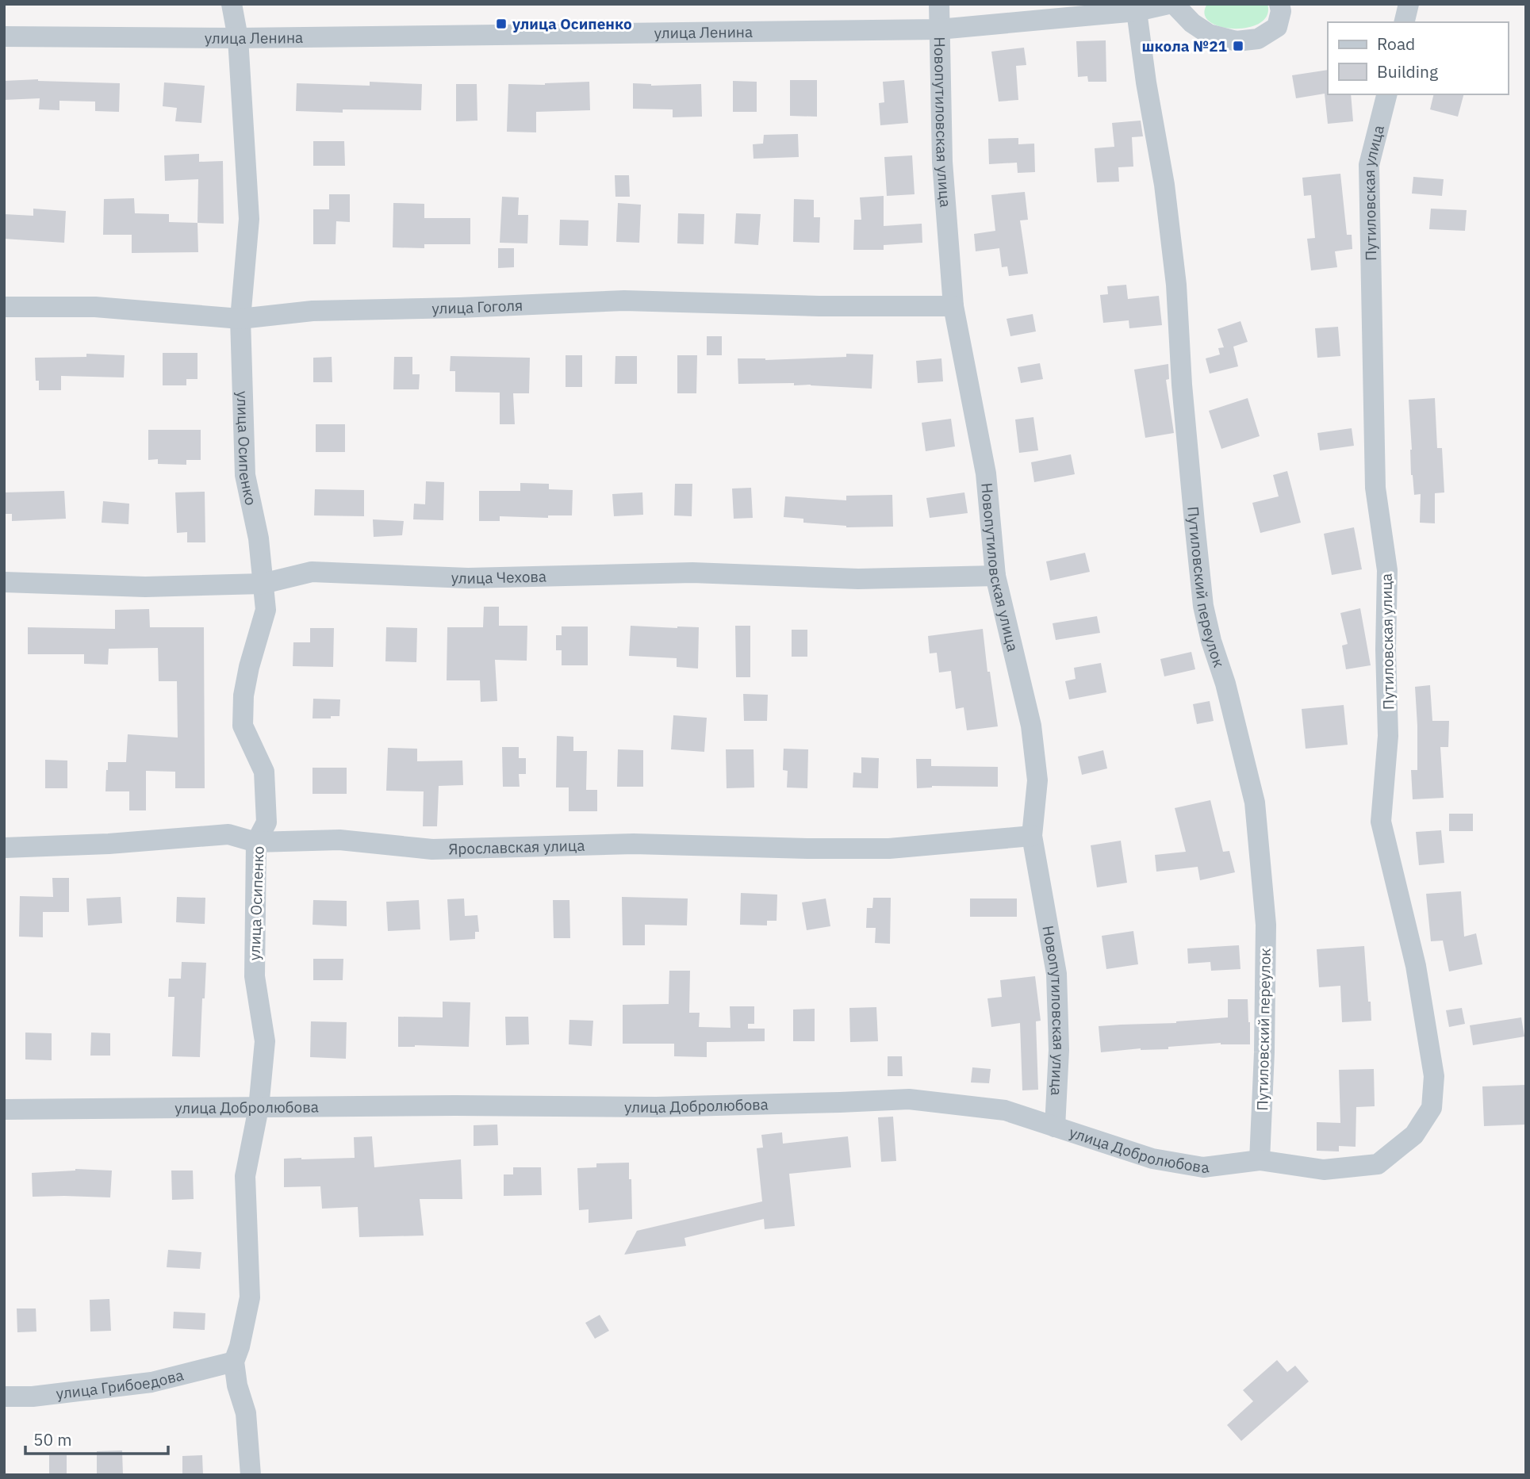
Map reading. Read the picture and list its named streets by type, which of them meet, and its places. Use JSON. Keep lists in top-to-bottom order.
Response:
{
  "streets": {
    "street": [
      "улица Ленина",
      "Новопутиловская улица",
      "Путиловская улица",
      "улица Гоголя",
      "улица Осипенко",
      "улица Чехова",
      "Путиловский переулок",
      "Ярославская улица",
      "улица Добролюбова",
      "улица Грибоедова"
    ]
  },
  "crossings": [
    ["улица Ленина", "Новопутиловская улица"],
    ["улица Ленина", "улица Осипенко"],
    ["улица Ленина", "Путиловский переулок"],
    ["Новопутиловская улица", "улица Гоголя"],
    ["Новопутиловская улица", "улица Чехова"],
    ["Новопутиловская улица", "Ярославская улица"],
    ["Новопутиловская улица", "улица Добролюбова"],
    ["Путиловская улица", "улица Добролюбова"],
    ["улица Гоголя", "улица Осипенко"],
    ["улица Осипенко", "улица Чехова"],
    ["улица Осипенко", "Ярославская улица"],
    ["улица Осипенко", "улица Добролюбова"],
    ["улица Осипенко", "улица Грибоедова"],
    ["Путиловский переулок", "улица Добролюбова"]
  ],
  "places": {
    "transit": ["улица Осипенко", "школа №21"]
  },
  "legend": ["Road", "Building"],
  "scale_bar": "50 m"
}
